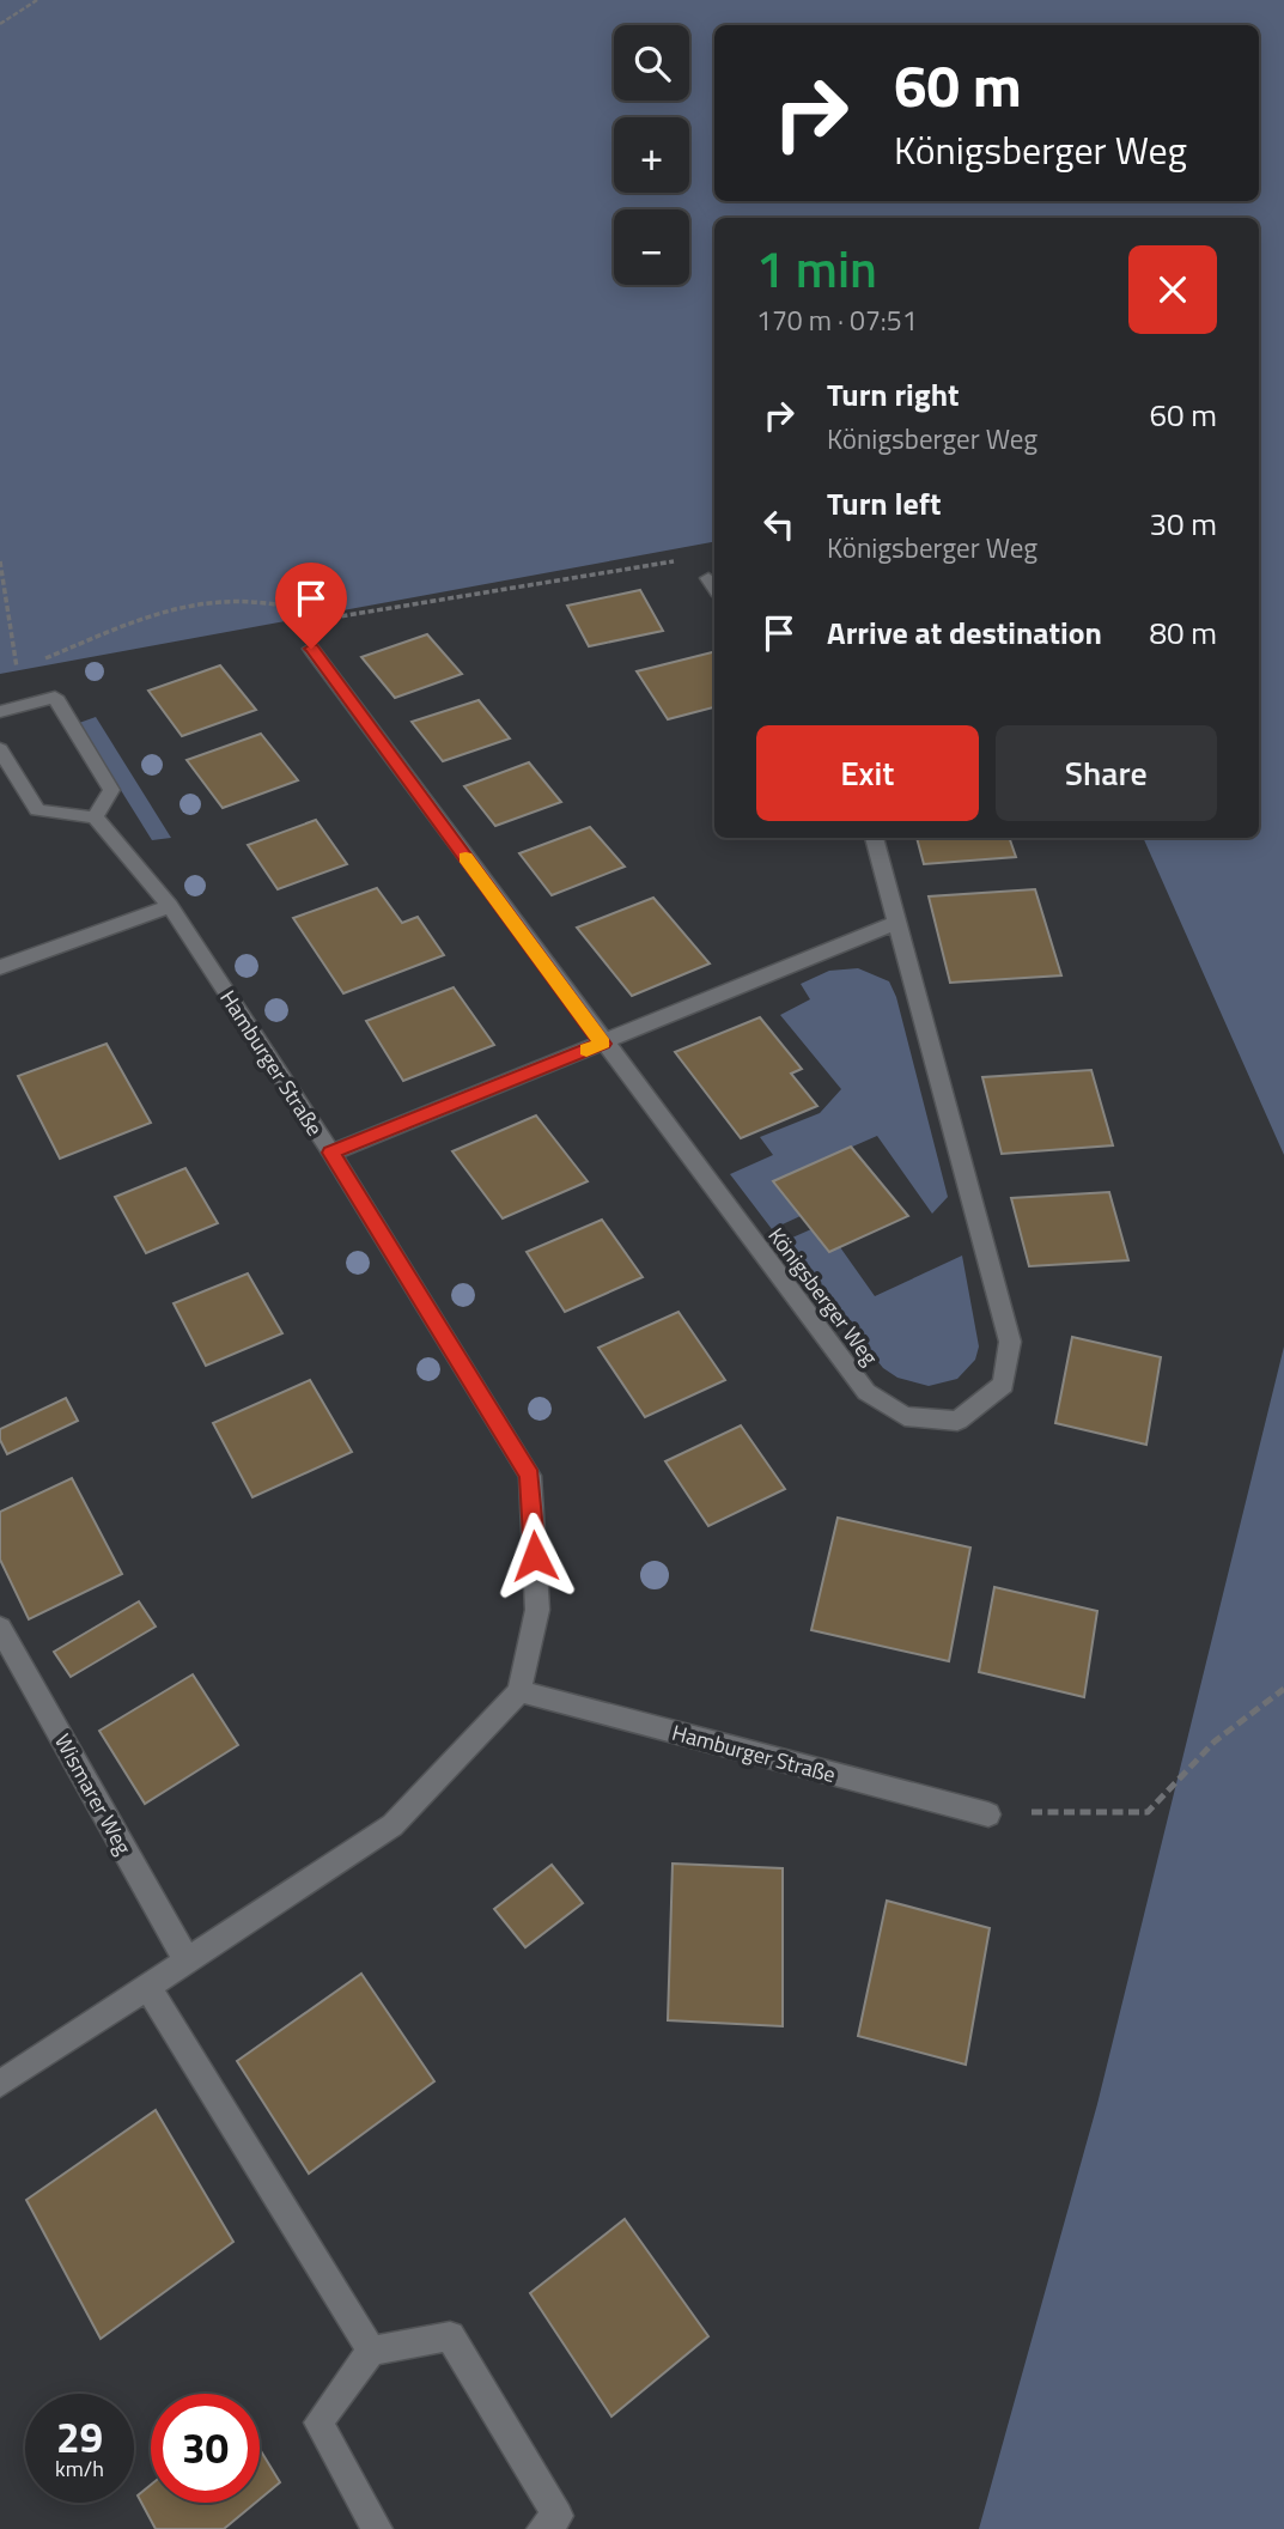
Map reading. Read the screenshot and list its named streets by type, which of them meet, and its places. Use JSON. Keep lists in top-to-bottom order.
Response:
{
  "streets": {
    "street": ["Hamburger Straße", "Königsberger Weg", "Wismarer Weg"]
  },
  "page": {
    "map_buttons": ["+", "−"],
    "turn": ["60 m", "Königsberger Weg"],
    "heading": ["1 min", "170 m · 07:51"],
    "list": [
      {
        "name": "Turn right",
        "note": "Königsberger Weg",
        "value": "60 m"
      },
      {
        "name": "Turn left",
        "note": "Königsberger Weg",
        "value": "30 m"
      },
      {
        "name": "Arrive at destination",
        "value": "80 m"
      }
    ],
    "buttons": ["Exit", "Share"],
    "speed": "29 km/h",
    "limit": "30"
  }
}
